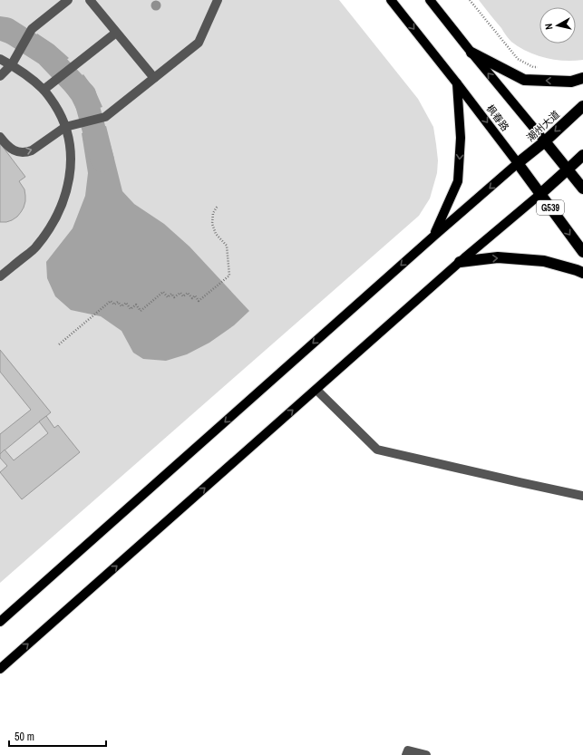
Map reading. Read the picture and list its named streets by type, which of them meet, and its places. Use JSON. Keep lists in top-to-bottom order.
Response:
{
  "streets": {
    "highway": ["枫春路", "潮州大道", "G539"]
  },
  "crossings": [
    ["枫春路", "潮州大道"],
    ["枫春路", "G539"]
  ],
  "scale_bar": "50 m",
  "north": "left"
}
